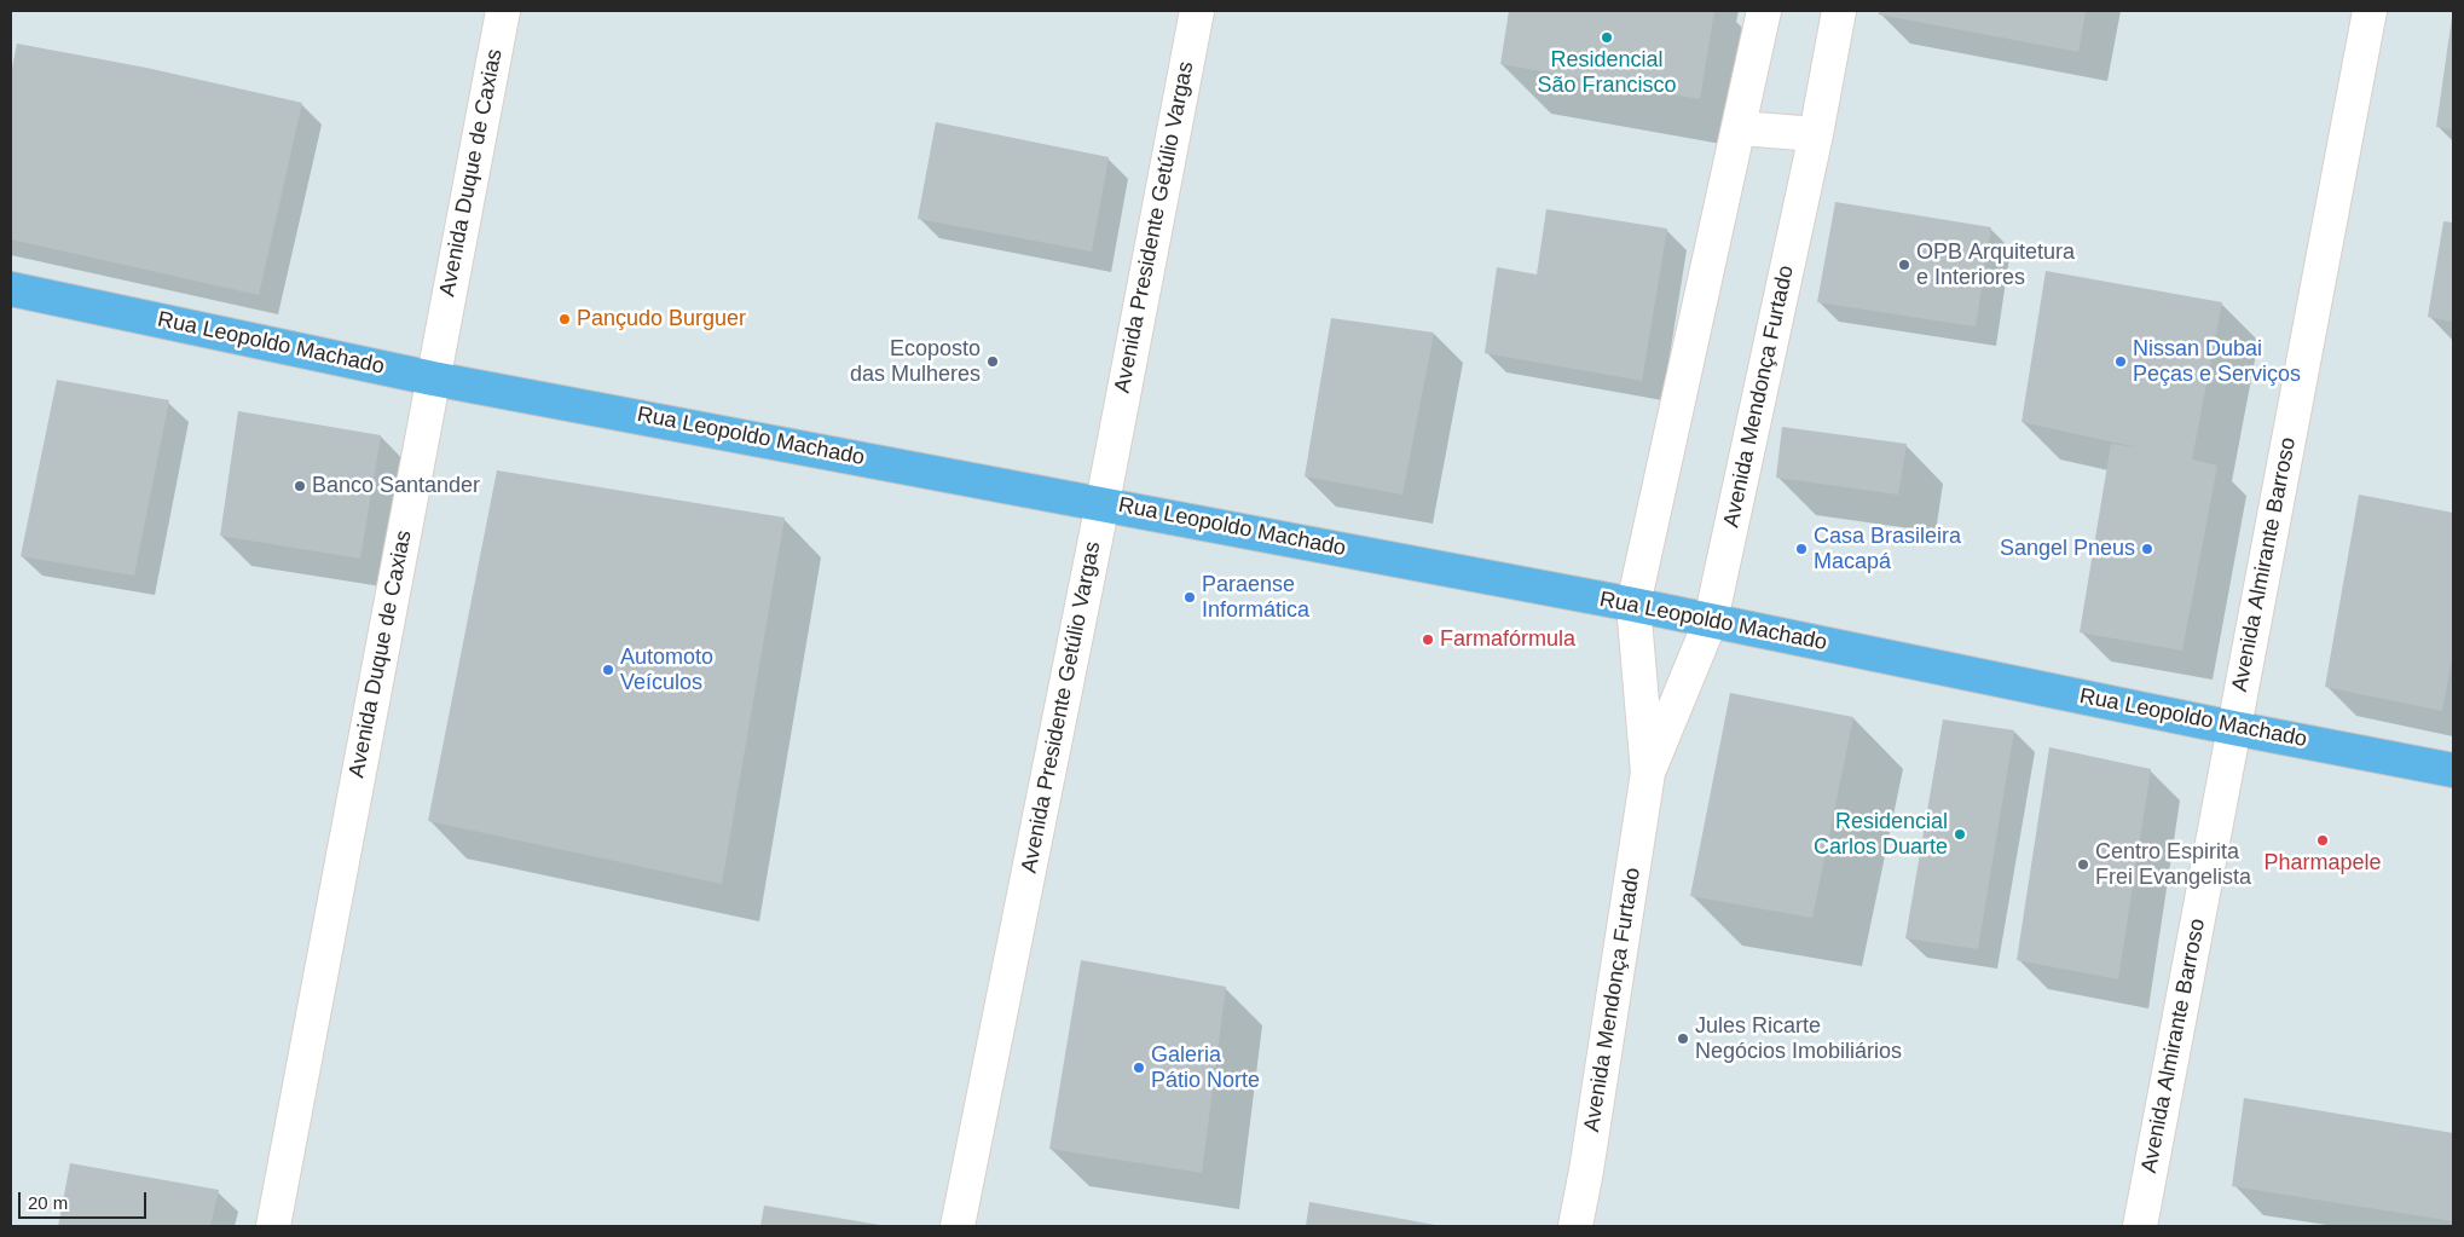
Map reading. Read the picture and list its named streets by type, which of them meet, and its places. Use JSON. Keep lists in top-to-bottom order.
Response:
{
  "streets": {
    "main road": ["Rua Leopoldo Machado"],
    "street": [
      "Avenida Duque de Caxias",
      "Avenida Presidente Getúlio Vargas",
      "Avenida Mendonça Furtado",
      "Avenida Almirante Barroso"
    ]
  },
  "crossings": [
    ["Avenida Duque de Caxias", "Rua Leopoldo Machado"],
    ["Avenida Presidente Getúlio Vargas", "Rua Leopoldo Machado"],
    ["Rua Leopoldo Machado", "Avenida Mendonça Furtado"],
    ["Rua Leopoldo Machado", "Avenida Almirante Barroso"]
  ],
  "places": [
    "Residencial São Francisco",
    "OPB Arquitetura e Interiores",
    "Pançudo Burguer",
    "Ecoposto das Mulheres",
    "Nissan Dubai Peças e Serviços",
    "Banco Santander",
    "Casa Brasileira Macapá",
    "Sangel Pneus",
    "Paraense Informática",
    "Farmafórmula",
    "Automoto Veículos",
    "Residencial Carlos Duarte",
    "Pharmapele",
    "Centro Espirita Frei Evangelista",
    "Jules Ricarte Negócios Imobiliários",
    "Galeria Pátio Norte"
  ],
  "scale_bar": "20 m"
}
